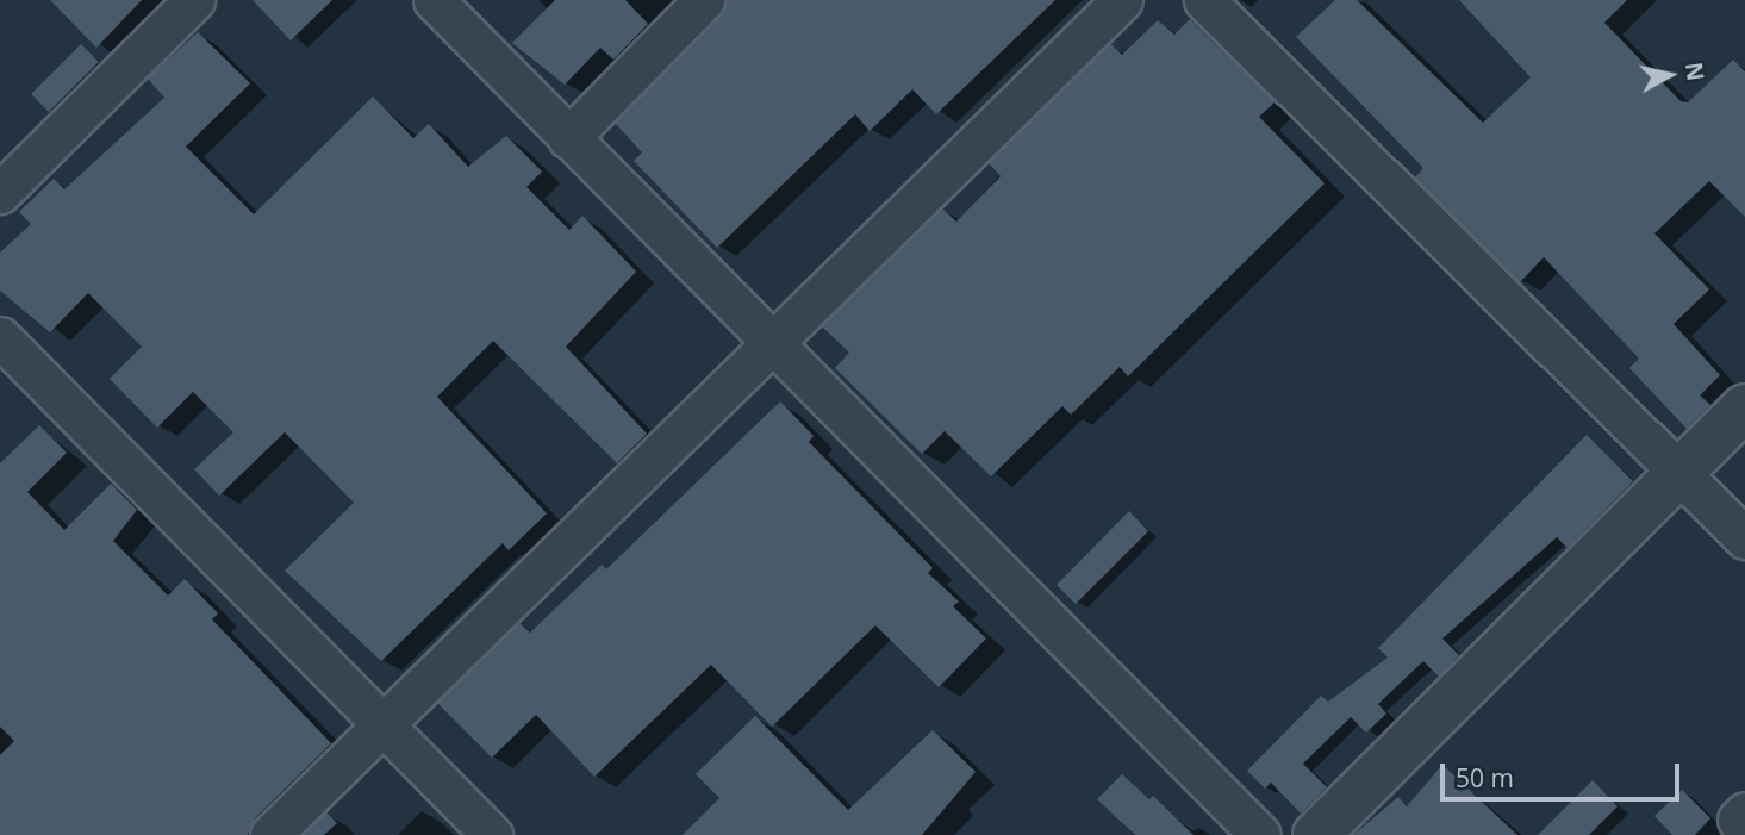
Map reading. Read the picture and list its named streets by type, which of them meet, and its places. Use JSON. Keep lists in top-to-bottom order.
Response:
{
  "scale_bar": "50 m",
  "north": "right"
}
